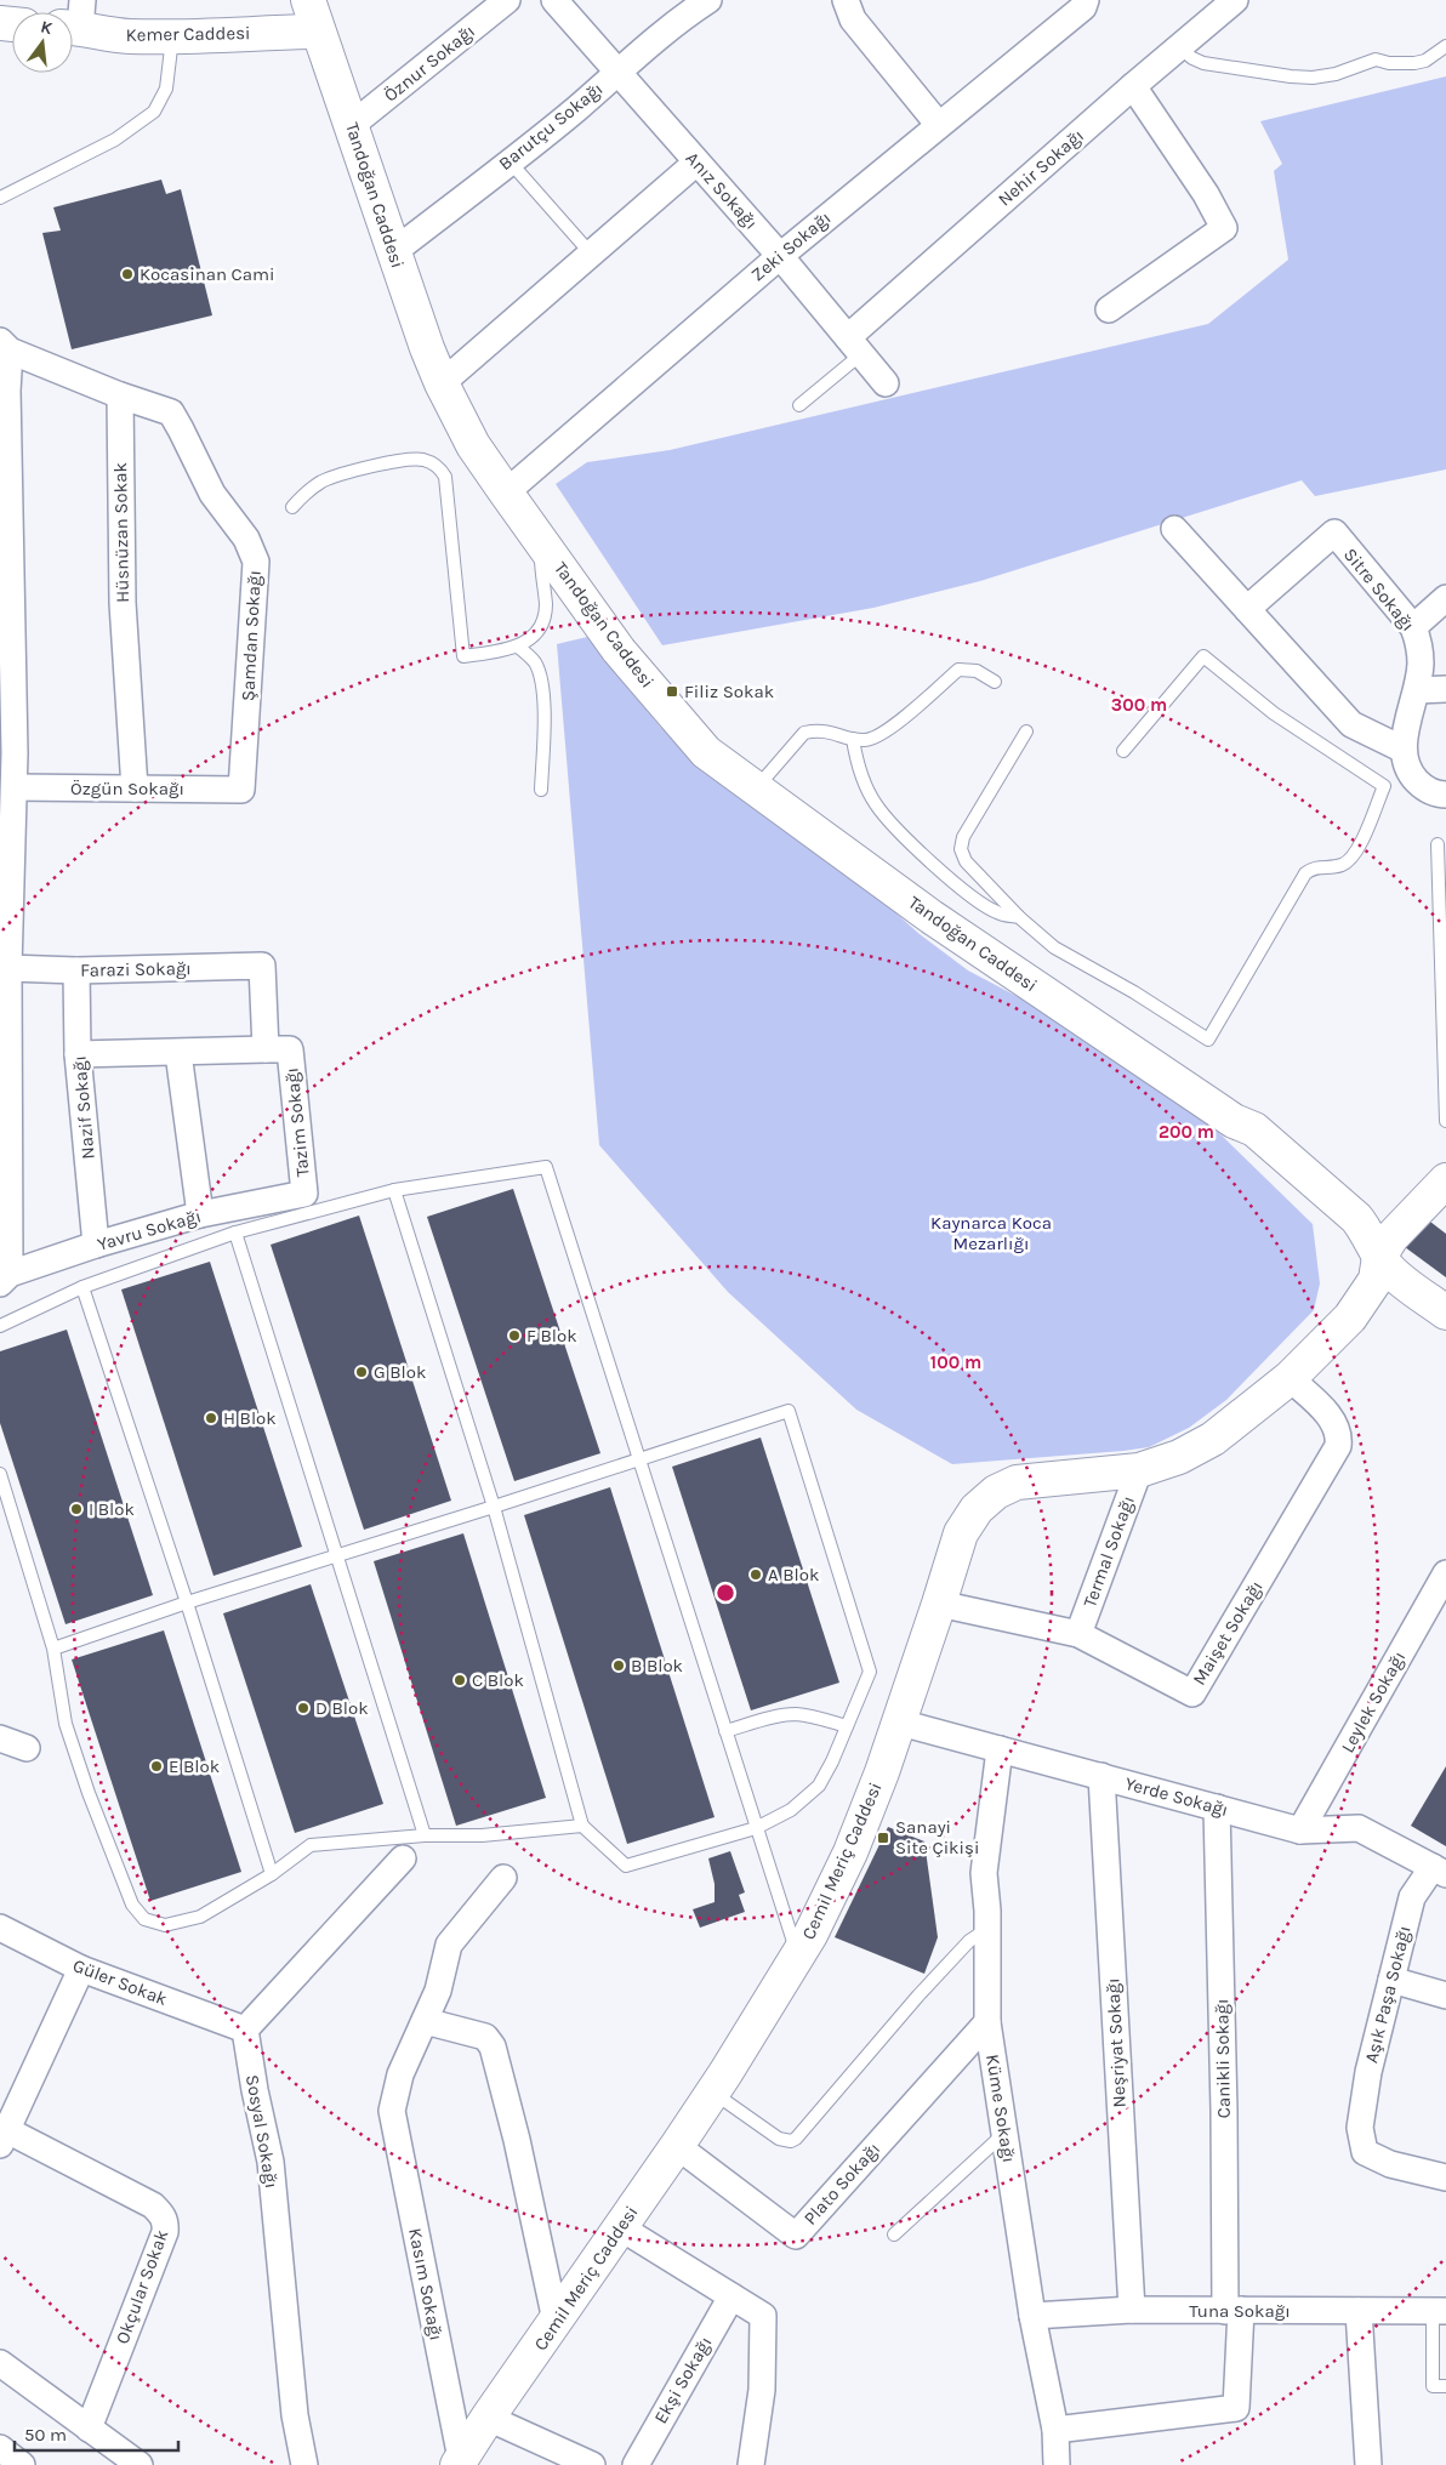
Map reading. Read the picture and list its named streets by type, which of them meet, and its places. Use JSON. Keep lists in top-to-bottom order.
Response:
{
  "streets": {
    "street": [
      "Kemer Caddesi",
      "Öznur Sokağı",
      "Barutçu Sokağı",
      "Nehir Sokağı",
      "Anız Sokağı",
      "Tandoğan Caddesi",
      "Zeki Sokağı",
      "Hüsnüzan Sokak",
      "Sitre Sokağı",
      "Şamdan Sokağı",
      "Özgün Sokağı",
      "Farazi Sokağı",
      "Nazif Sokağı",
      "Tazim Sokağı",
      "Yavru Sokağı",
      "Termal Sokağı",
      "Maişet Sokağı",
      "Leylek Sokağı",
      "Yerde Sokağı",
      "Cemil Meriç Caddesi",
      "Güler Sokak",
      "Aşık Paşa Sokağı",
      "Neşriyat Sokağı",
      "Canikli Sokağı",
      "Küme Sokağı",
      "Sosyal Sokağı",
      "Plato Sokağı",
      "Kasım Sokağı",
      "Okçular Sokak",
      "Tuna Sokağı",
      "Ekşi Sokağı"
    ]
  },
  "crossings": [
    ["Kemer Caddesi", "Tandoğan Caddesi"],
    ["Öznur Sokağı", "Tandoğan Caddesi"],
    ["Barutçu Sokağı", "Anız Sokağı"],
    ["Barutçu Sokağı", "Tandoğan Caddesi"],
    ["Nehir Sokağı", "Anız Sokağı"],
    ["Anız Sokağı", "Zeki Sokağı"],
    ["Tandoğan Caddesi", "Zeki Sokağı"],
    ["Tandoğan Caddesi", "Cemil Meriç Caddesi"],
    ["Hüsnüzan Sokak", "Şamdan Sokağı"],
    ["Hüsnüzan Sokak", "Özgün Sokağı"],
    ["Şamdan Sokağı", "Özgün Sokağı"],
    ["Farazi Sokağı", "Nazif Sokağı"],
    ["Farazi Sokağı", "Tazim Sokağı"],
    ["Nazif Sokağı", "Yavru Sokağı"],
    ["Tazim Sokağı", "Yavru Sokağı"],
    ["Termal Sokağı", "Maişet Sokağı"],
    ["Termal Sokağı", "Cemil Meriç Caddesi"],
    ["Maişet Sokağı", "Cemil Meriç Caddesi"],
    ["Leylek Sokağı", "Yerde Sokağı"],
    ["Yerde Sokağı", "Cemil Meriç Caddesi"],
    ["Yerde Sokağı", "Aşık Paşa Sokağı"],
    ["Yerde Sokağı", "Neşriyat Sokağı"],
    ["Yerde Sokağı", "Canikli Sokağı"],
    ["Yerde Sokağı", "Küme Sokağı"],
    ["Cemil Meriç Caddesi", "Plato Sokağı"],
    ["Cemil Meriç Caddesi", "Kasım Sokağı"],
    ["Güler Sokak", "Sosyal Sokağı"],
    ["Neşriyat Sokağı", "Tuna Sokağı"],
    ["Canikli Sokağı", "Küme Sokağı"],
    ["Canikli Sokağı", "Tuna Sokağı"],
    ["Küme Sokağı", "Plato Sokağı"],
    ["Küme Sokağı", "Tuna Sokağı"]
  ],
  "parks": ["Kaynarca Koca Mezarlığı"],
  "places": {
    "other": [
      "Kocasinan Cami",
      "F Blok",
      "G Blok",
      "H Blok",
      "I Blok",
      "A Blok",
      "B Blok",
      "C Blok",
      "D Blok",
      "E Blok"
    ],
    "transit": ["Filiz Sokak", "Sanayi Site Çikişi"]
  },
  "scale_bar": "50 m",
  "north": "top",
  "rings": ["300 m", "200 m", "100 m"]
}
